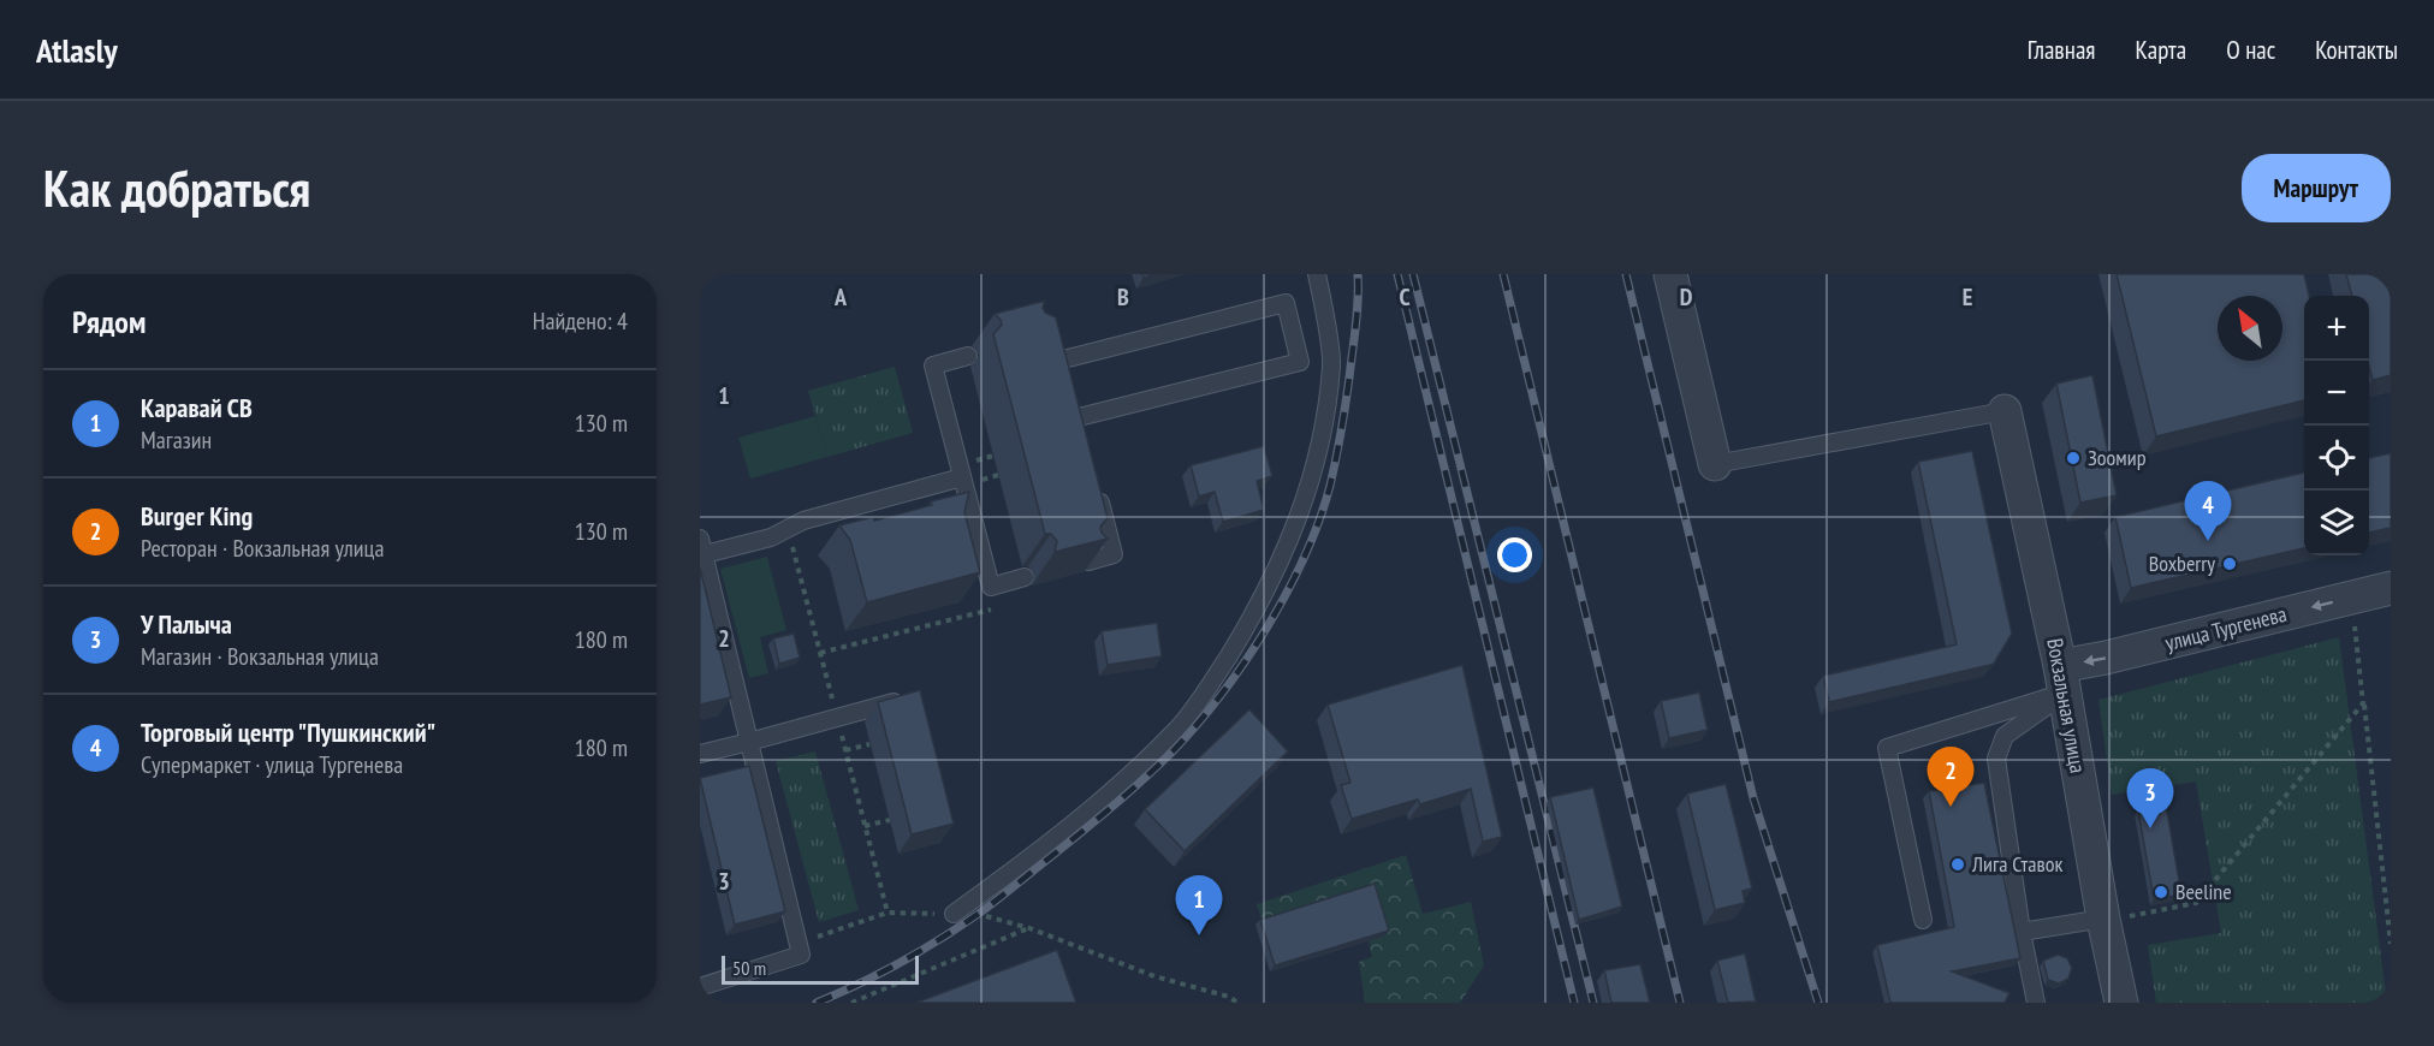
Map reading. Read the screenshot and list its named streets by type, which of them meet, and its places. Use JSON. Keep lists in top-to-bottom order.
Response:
{
  "streets": {
    "street": ["улица Тургенева", "Вокзальная улица"]
  },
  "crossings": [
    ["улица Тургенева", "Вокзальная улица"]
  ],
  "one_way": ["улица Тургенева"],
  "places": [
    "Зоомир",
    "Boxberry",
    "Лига Ставок",
    "Beeline"
  ],
  "scale_bar": "50 m",
  "north": "top left",
  "page": {
    "header": "Atlasly",
    "nav": [
      "Главная",
      "Карта",
      "О нас",
      "Контакты"
    ],
    "buttons": "Маршрут",
    "title": "Как добраться",
    "heading": ["Рядом", "Найдено: 4"],
    "map_buttons": ["+", "−"],
    "list": [
      {
        "mark": "1",
        "name": "Каравай СВ",
        "note": "Магазин",
        "value": "130 m"
      },
      {
        "mark": "2",
        "name": "Burger King",
        "note": "Ресторан · Вокзальная улица",
        "value": "130 m"
      },
      {
        "mark": "3",
        "name": "У Палыча",
        "note": "Магазин · Вокзальная улица",
        "value": "180 m"
      },
      {
        "mark": "4",
        "name": "Торговый центр \"Пушкинский\"",
        "note": "Супермаркет · улица Тургенева",
        "value": "180 m"
      }
    ],
    "pins": [
      "4",
      "2",
      "3",
      "1"
    ],
    "scale": "50 m"
  },
  "grid": {
    "columns": [
      "A",
      "B",
      "C",
      "D",
      "E"
    ],
    "rows": ["1", "2", "3"]
  }
}
